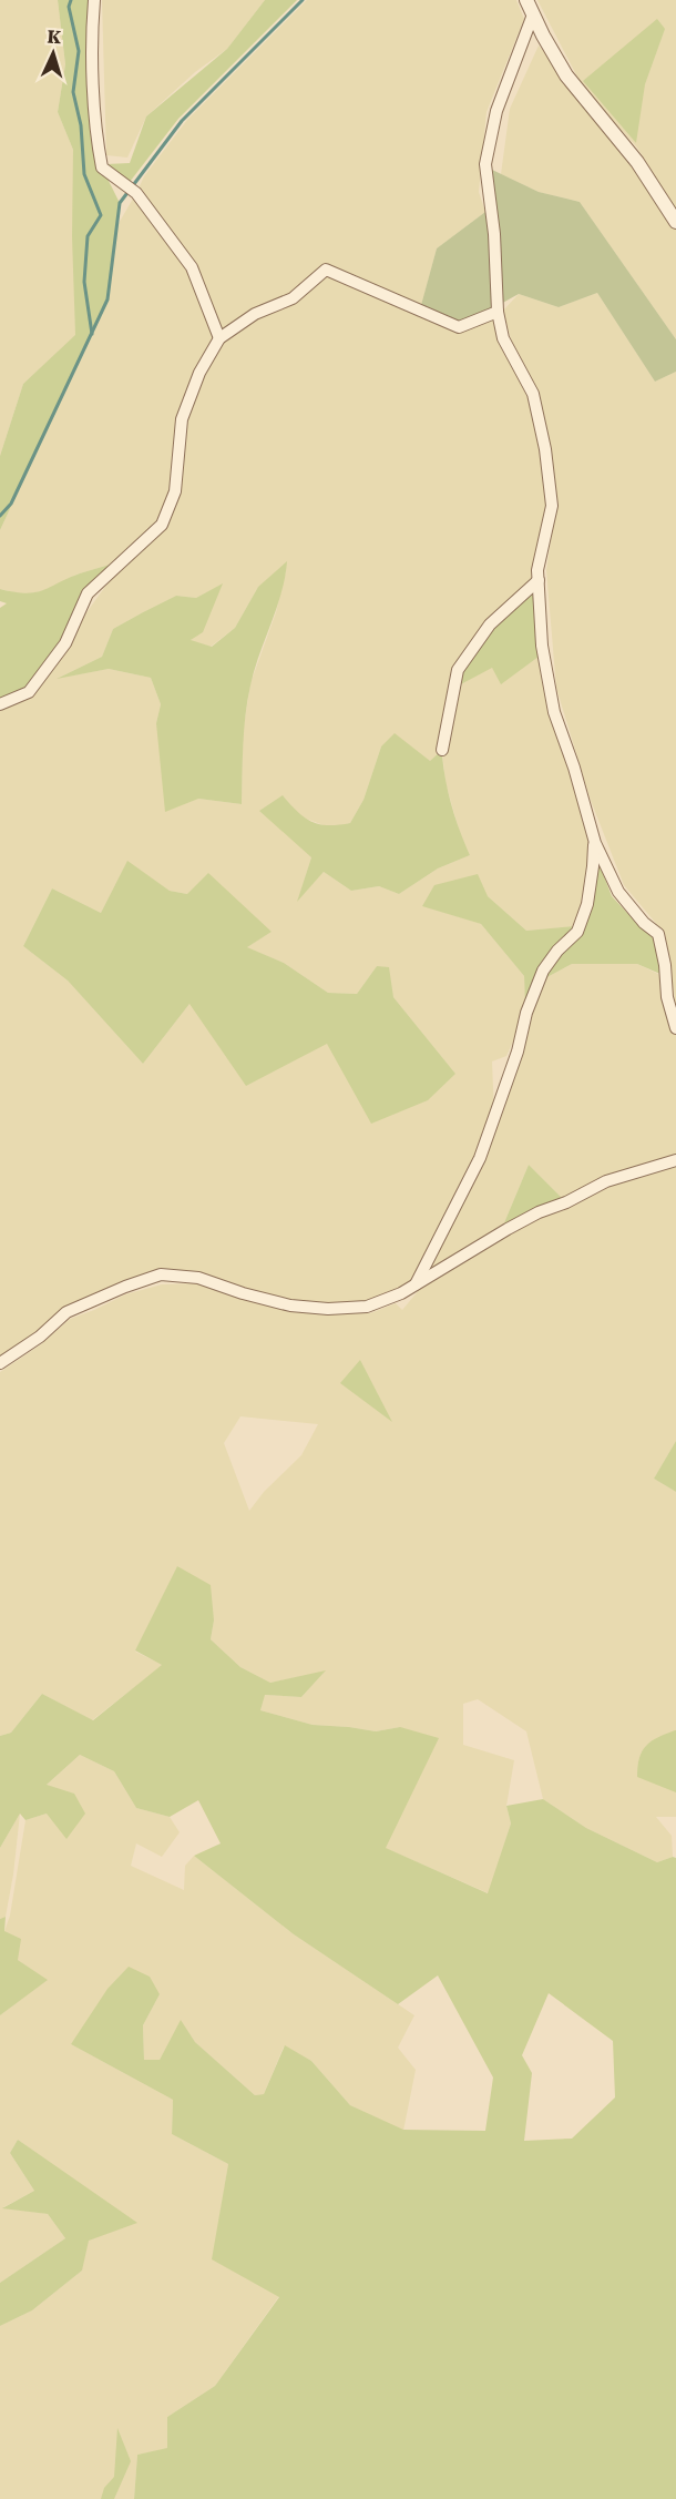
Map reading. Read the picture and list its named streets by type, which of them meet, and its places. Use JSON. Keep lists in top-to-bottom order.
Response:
{
  "north": "top"
}
